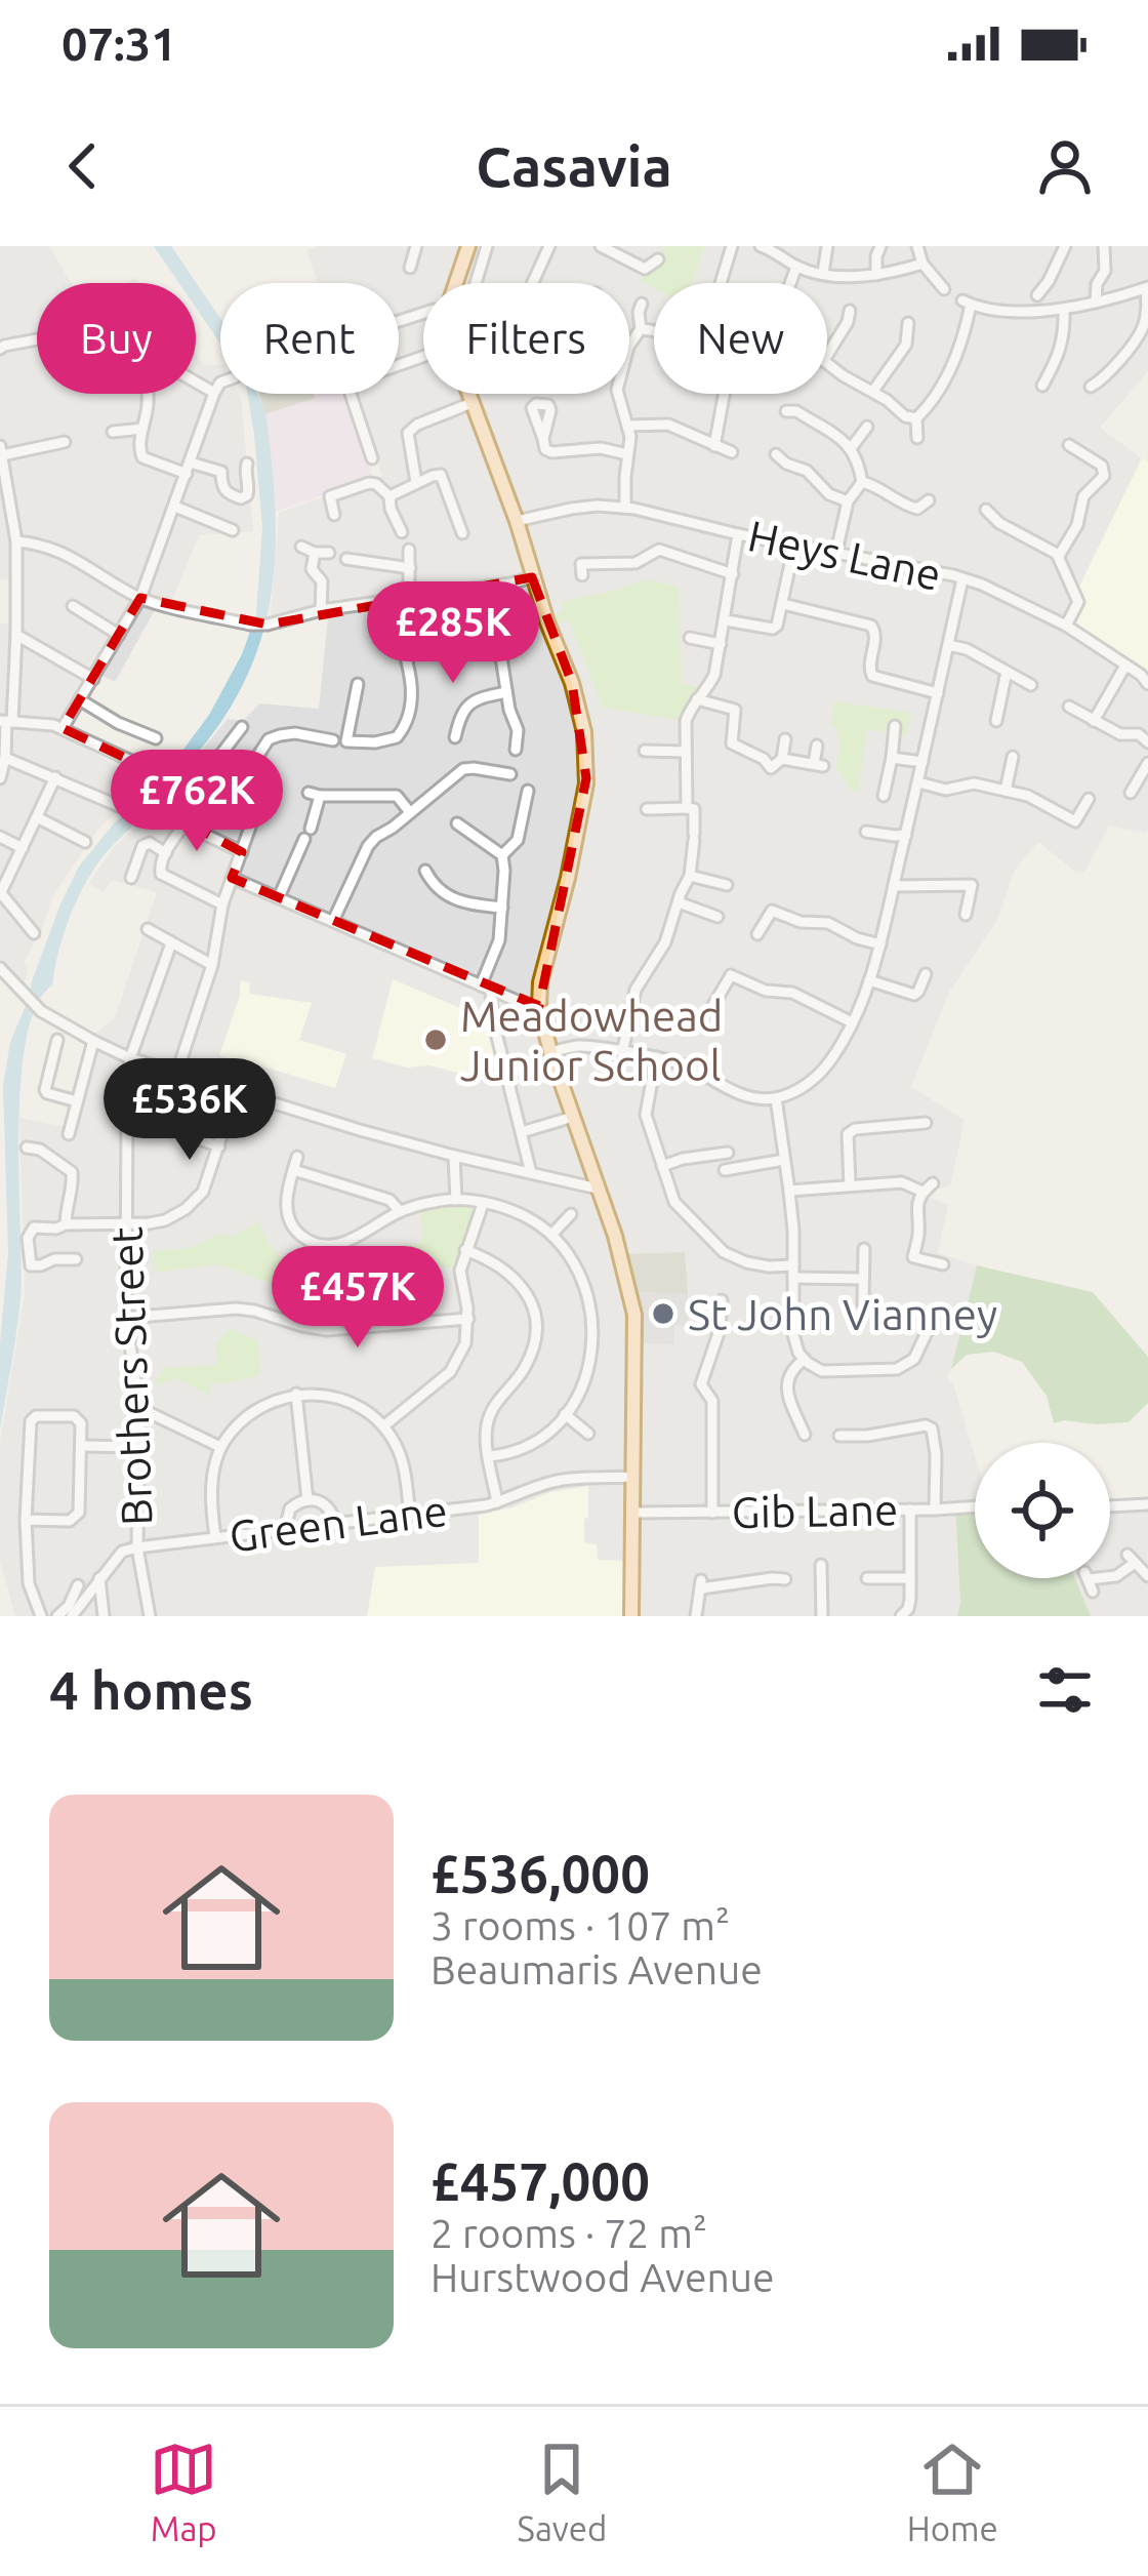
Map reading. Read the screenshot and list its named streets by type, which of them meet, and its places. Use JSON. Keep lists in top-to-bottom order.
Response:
{
  "streets": {
    "street": [
      "Heys Lane",
      "Brothers Street",
      "Gib Lane",
      "Green Lane"
    ]
  },
  "crossings": [
    ["Brothers Street", "Green Lane"]
  ],
  "places": ["Meadowhead Junior School", "St John Vianney"],
  "page": {
    "status": "07:31",
    "header": "Casavia",
    "chip": [
      "Buy",
      "Rent",
      "Filters",
      "New"
    ],
    "price": [
      "£285K",
      "£762K",
      "£536K",
      "£457K"
    ],
    "heading": "4 homes",
    "list": [
      {
        "name": "£536,000",
        "note": "3 rooms · 107 m² · Beaumaris Avenue"
      },
      {
        "name": "£457,000",
        "note": "2 rooms · 72 m² · Hurstwood Avenue"
      }
    ],
    "tabs": ["Map", "Saved", "Home"]
  }
}
